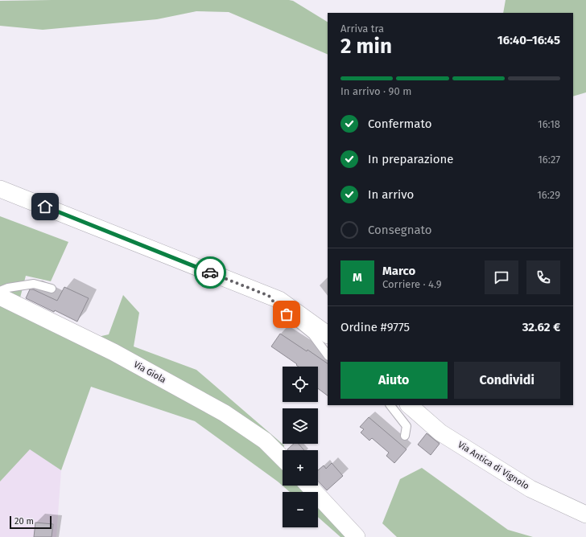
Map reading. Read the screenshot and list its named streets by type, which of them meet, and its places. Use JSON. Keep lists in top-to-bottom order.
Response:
{
  "streets": {
    "street": ["Via Giola", "Via Antica di Vignolo"]
  },
  "scale_bar": "20 m",
  "page": {
    "heading": ["2 min", "Arriva tra", "16:40–16:45"],
    "panel": [
      "Marco",
      "Corriere · 4.9",
      "Ordine #9775",
      "32.62 €"
    ],
    "bar": "In arrivo · 90 m",
    "list": [
      ["Confermato", "16:18"],
      ["In preparazione", "16:27"],
      ["In arrivo", "16:29"],
      "Consegnato"
    ],
    "round": "M",
    "buttons": ["Aiuto", "Condividi"],
    "map_buttons": ["+", "−"],
    "scale": "20 m"
  }
}
